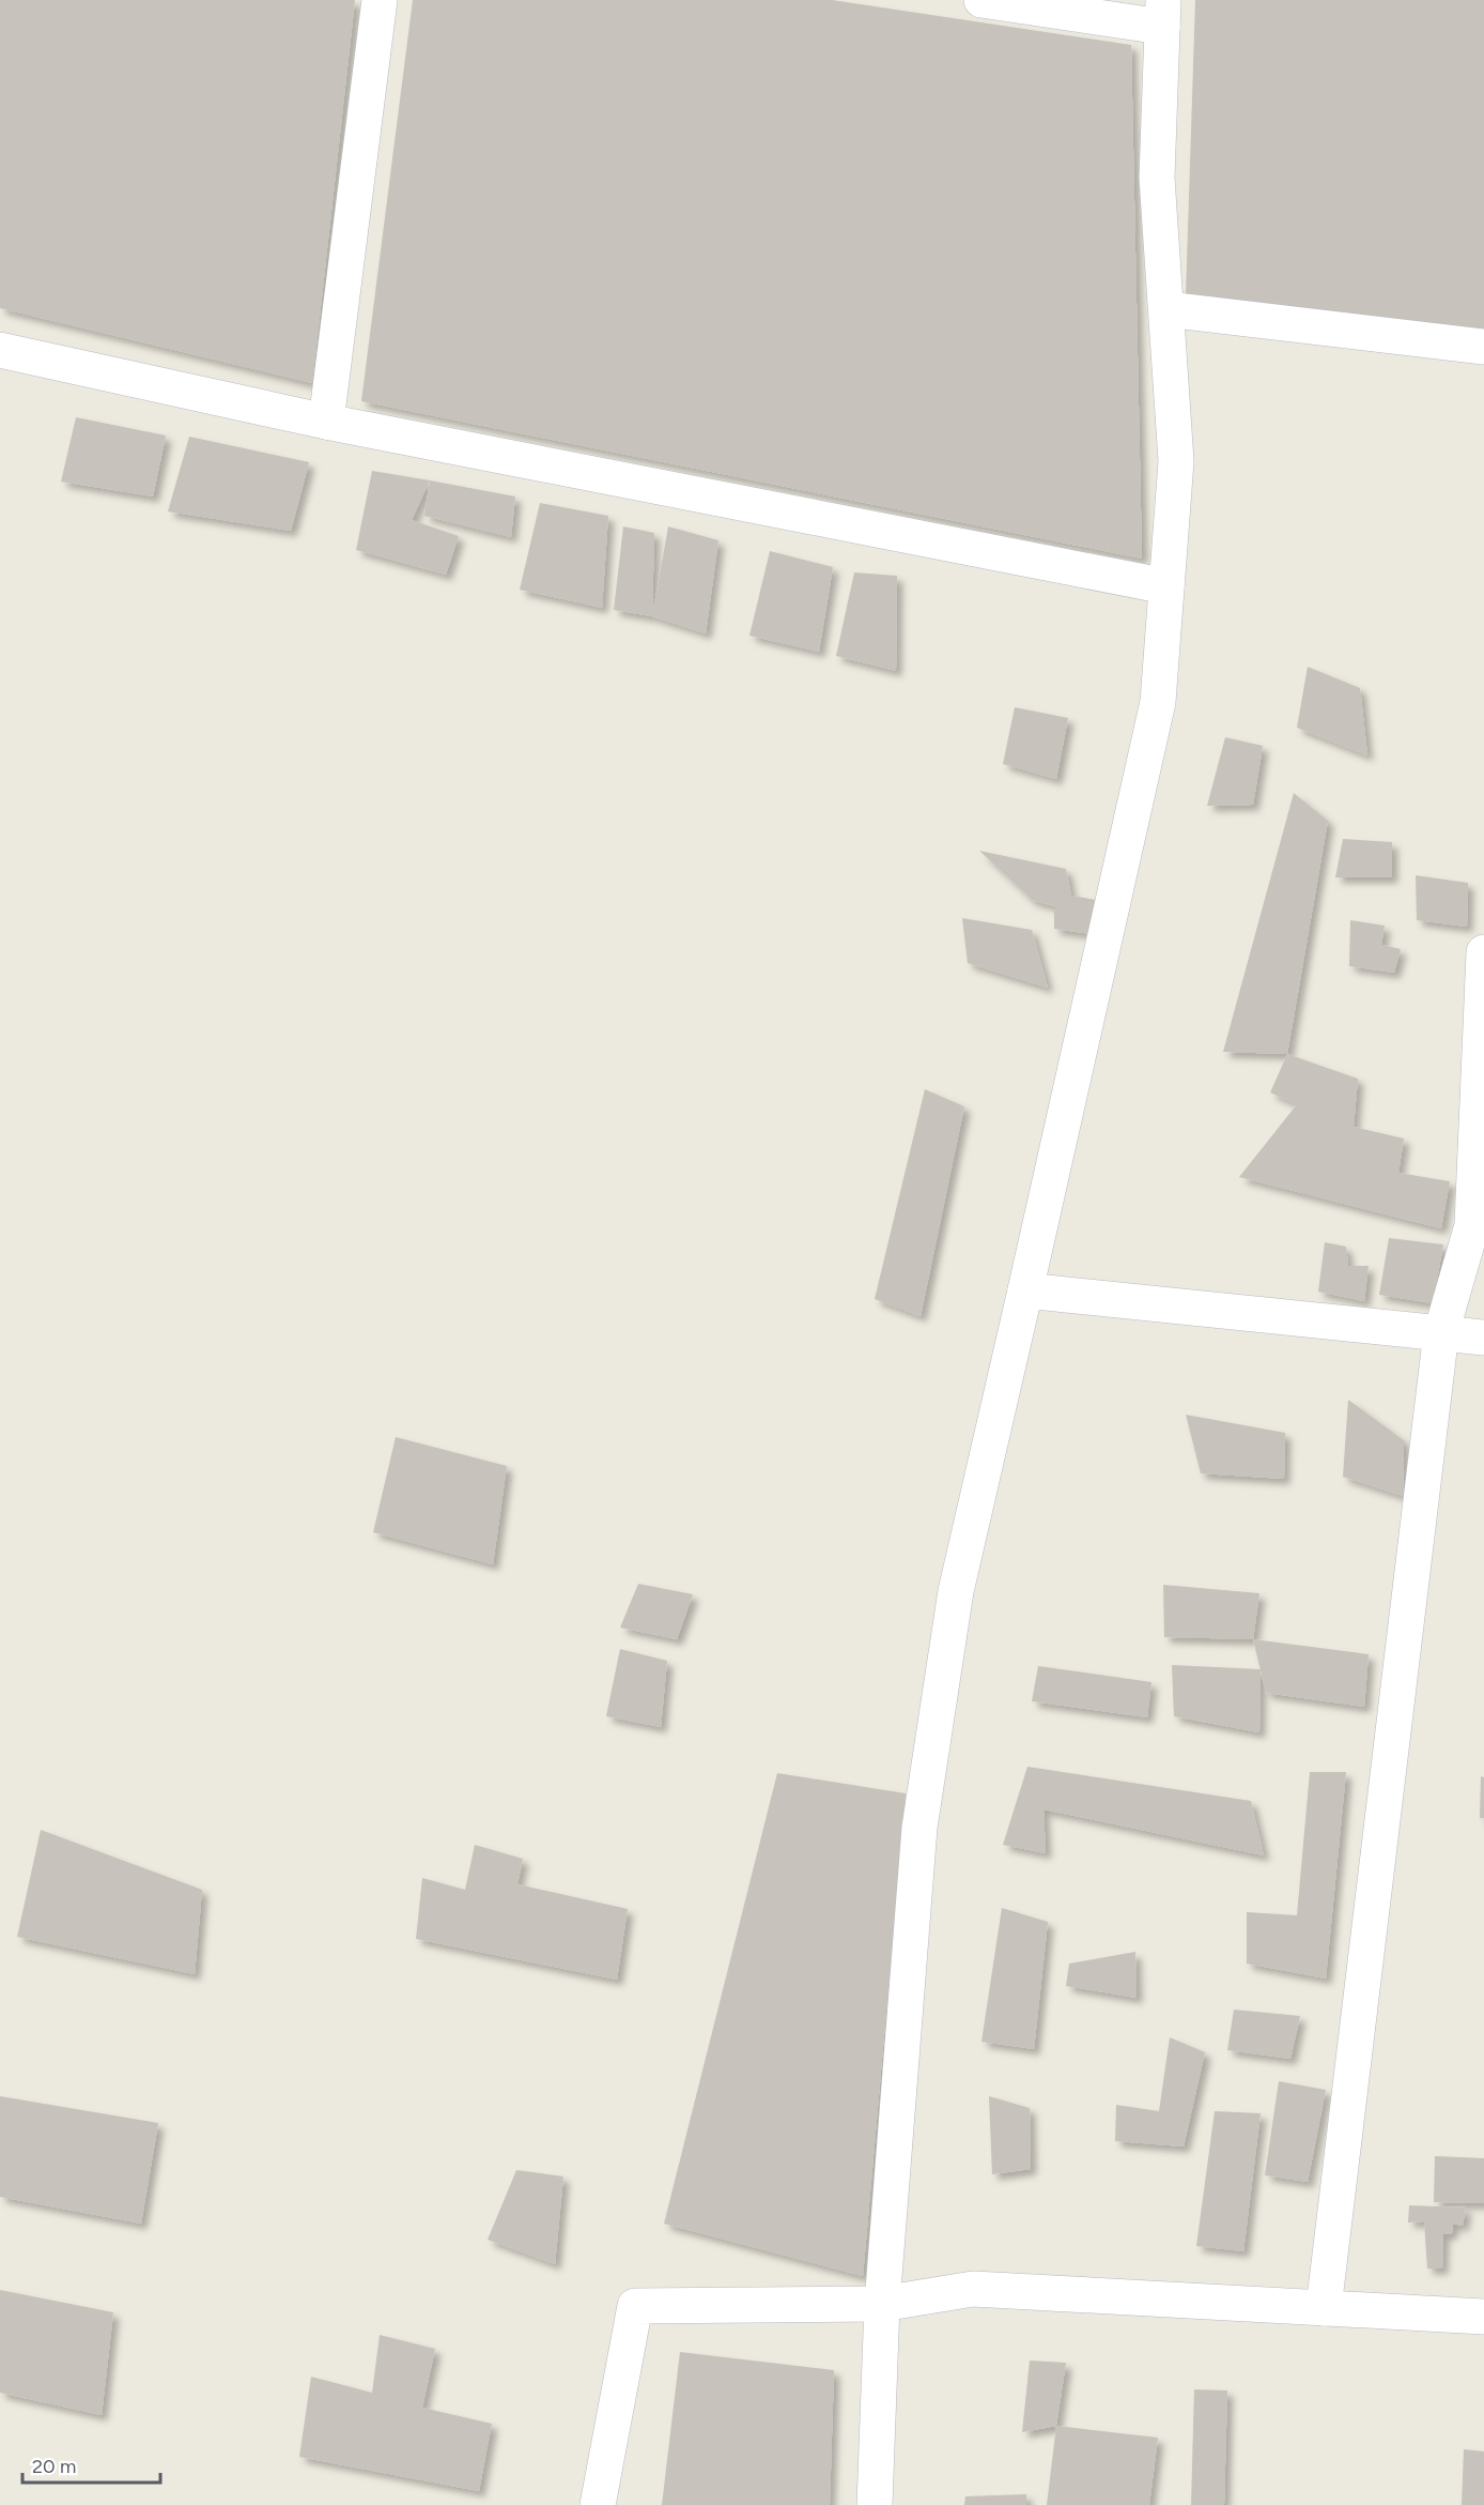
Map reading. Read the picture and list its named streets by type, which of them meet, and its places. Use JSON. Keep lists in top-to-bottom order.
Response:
{
  "scale_bar": "20 m"
}
